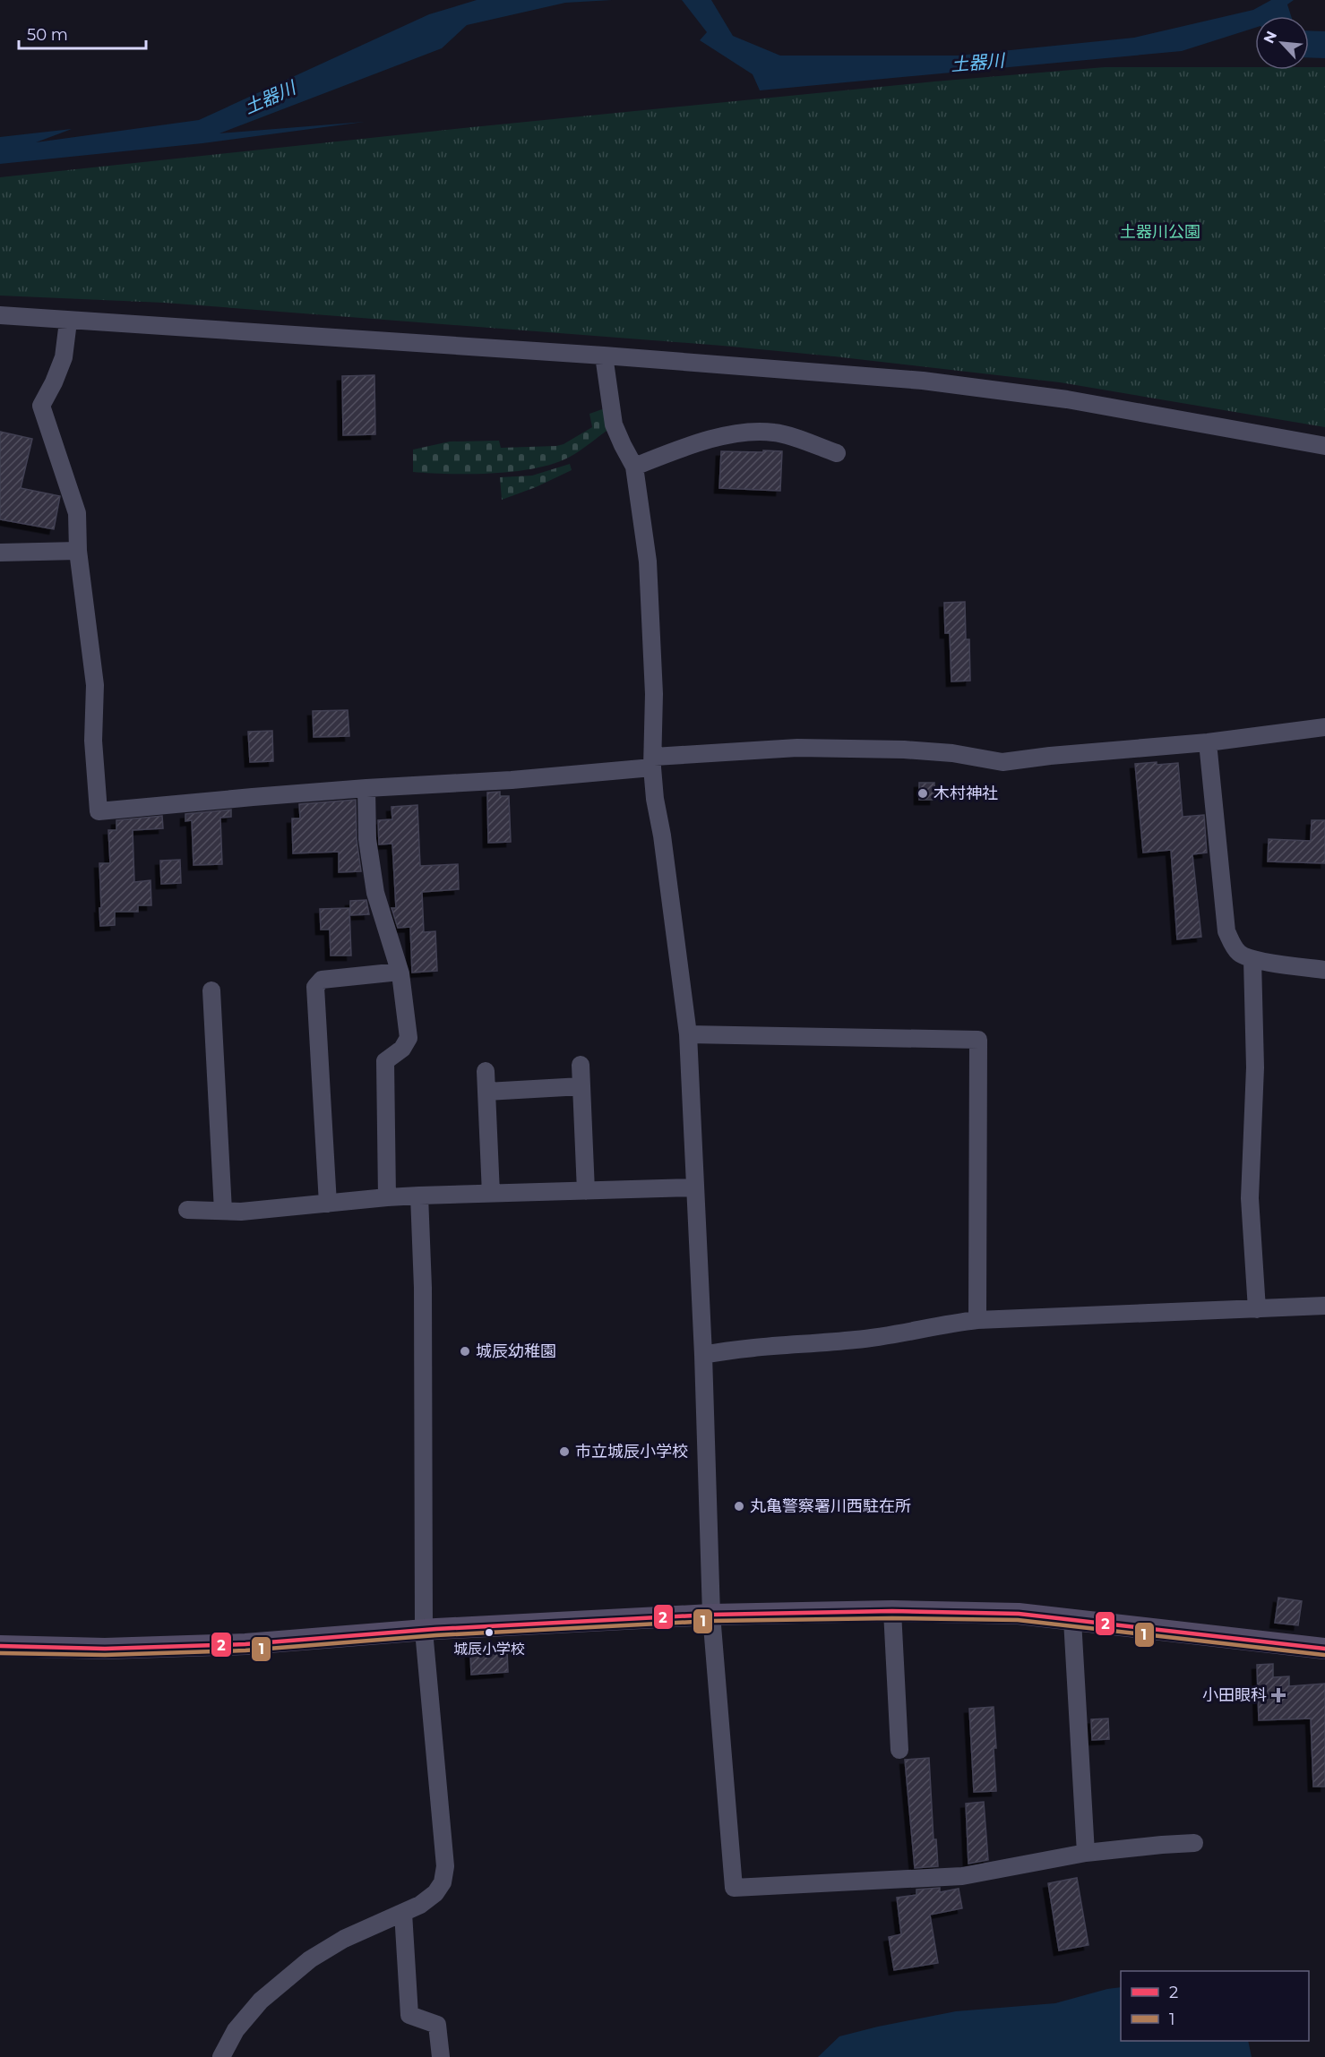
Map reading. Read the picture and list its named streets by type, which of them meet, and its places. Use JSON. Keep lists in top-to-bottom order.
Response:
{
  "water": ["土器川"],
  "parks": ["土器川公園"],
  "places": {
    "other": [
      "木村神社",
      "城辰幼稚園",
      "市立城辰小学校",
      "丸亀警察署川西駐在所",
      "城辰小学校"
    ],
    "health": ["小田眼科"]
  },
  "lines": ["transit line 2", "transit line 1"],
  "legend": ["2", "1"],
  "scale_bar": "50 m",
  "north": "top left"
}
